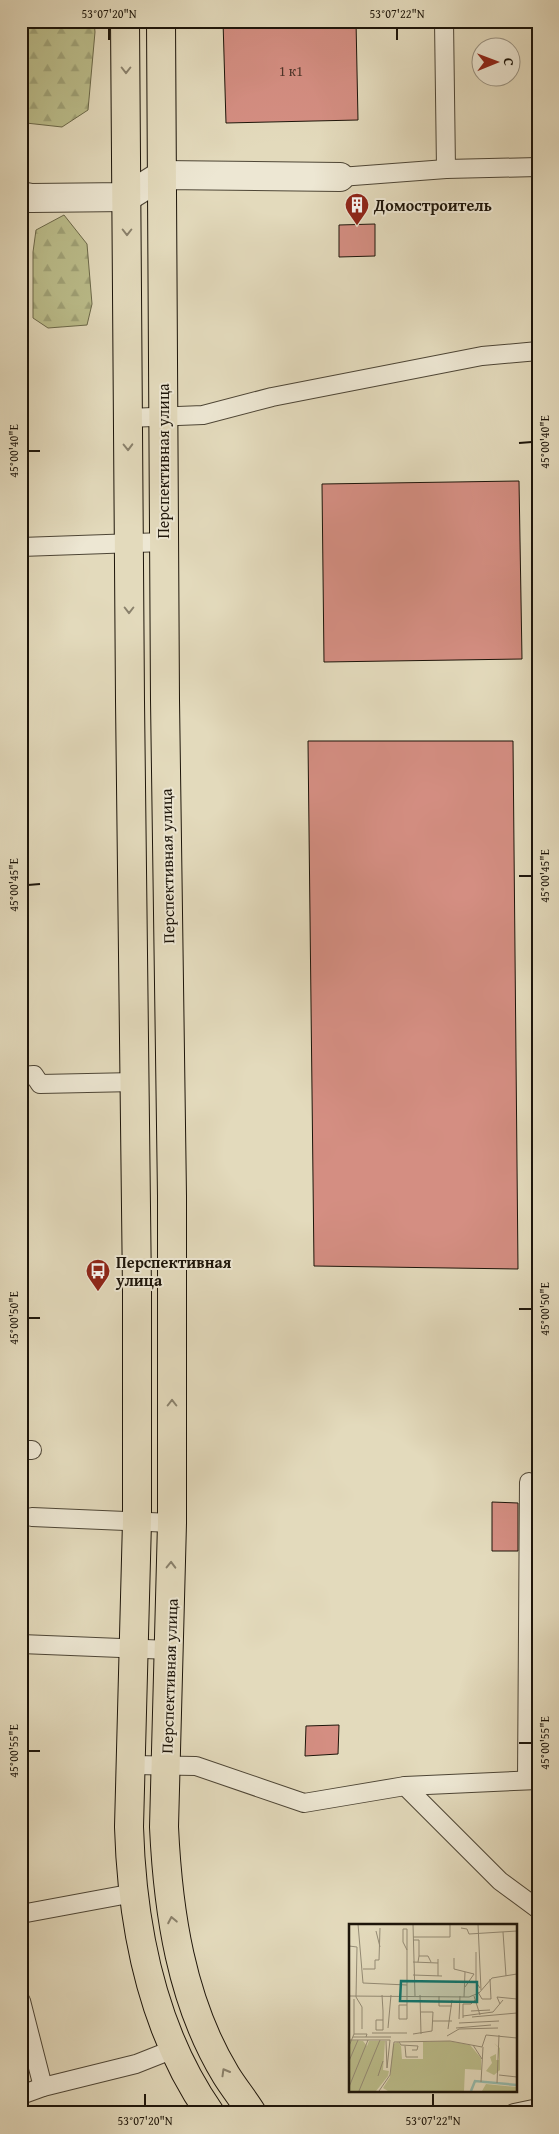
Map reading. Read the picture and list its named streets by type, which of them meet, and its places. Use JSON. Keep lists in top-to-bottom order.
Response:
{
  "streets": {
    "main road": ["Перспективная улица"]
  },
  "places": {
    "building": ["Домостроитель"],
    "bus stop": ["Перспективная улица"]
  },
  "house_numbers": ["1 к1"],
  "north": "right",
  "coordinates": [
    "53°07'20\"N",
    "53°07'22\"N",
    "45°00'40\"E",
    "45°00'45\"E",
    "45°00'50\"E",
    "45°00'55\"E"
  ]
}
